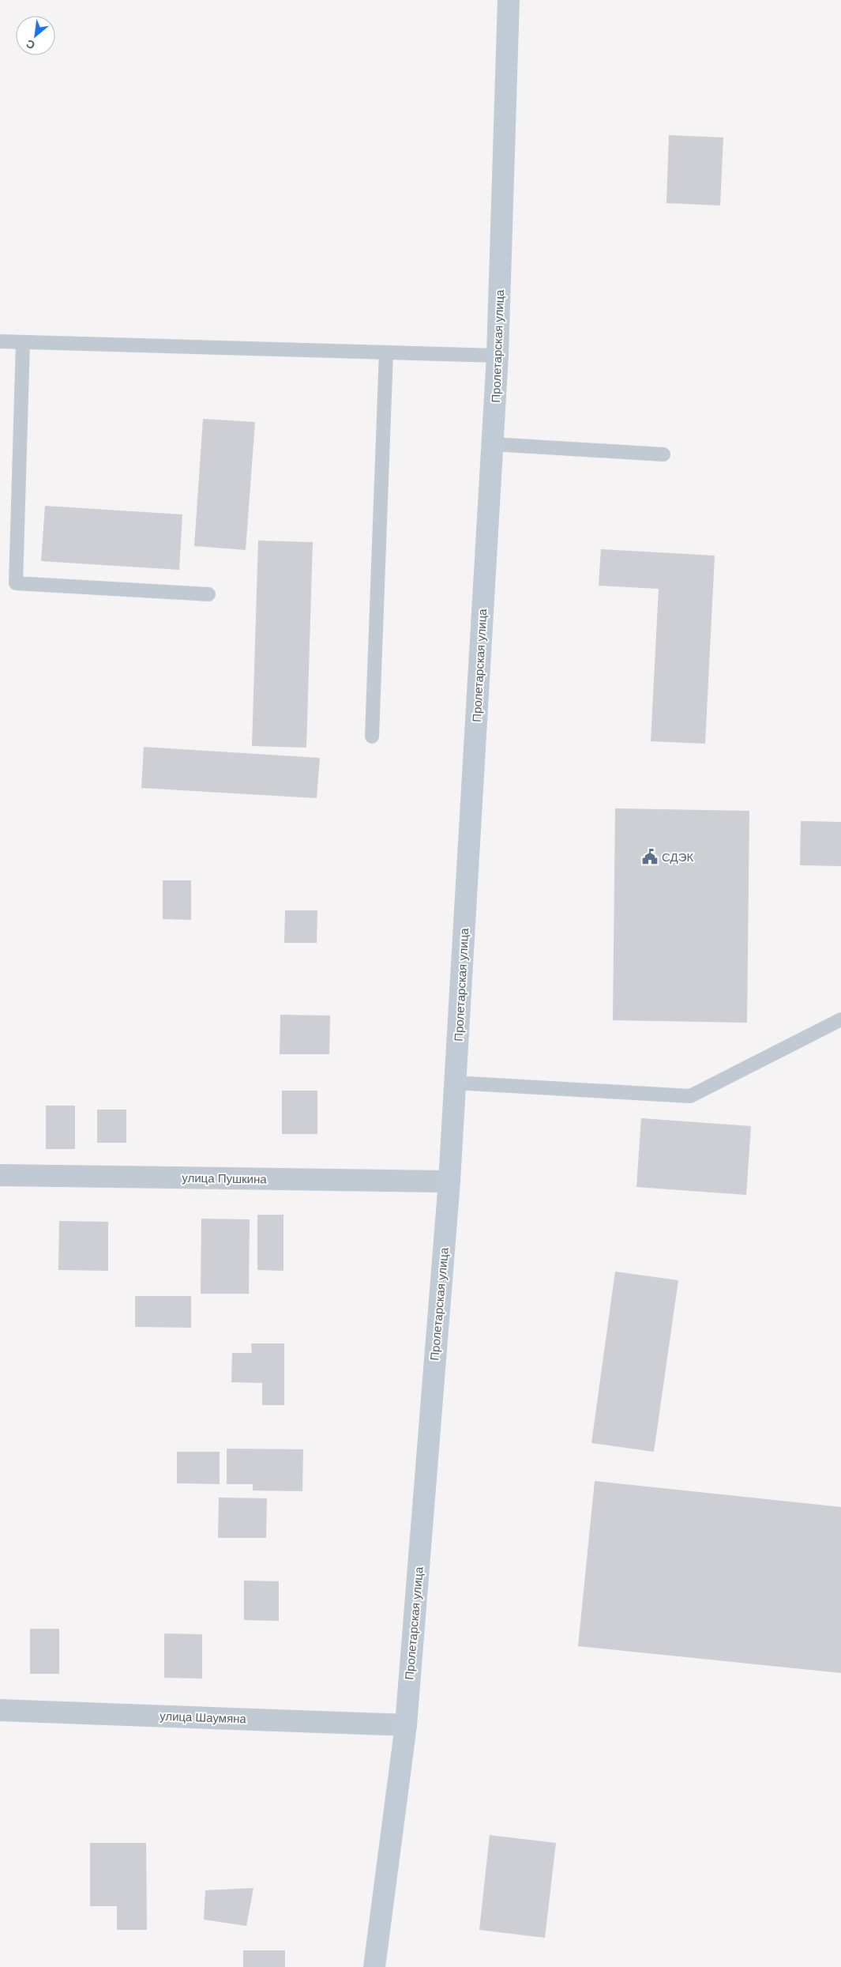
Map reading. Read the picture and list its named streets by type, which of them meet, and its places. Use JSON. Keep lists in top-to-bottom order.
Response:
{
  "streets": {
    "street": ["Пролетарская улица", "улица Пушкина", "улица Шаумяна"]
  },
  "crossings": [
    ["Пролетарская улица", "улица Пушкина"],
    ["Пролетарская улица", "улица Шаумяна"]
  ],
  "places": {
    "public building": ["СДЭК"]
  },
  "north": "bottom left"
}
